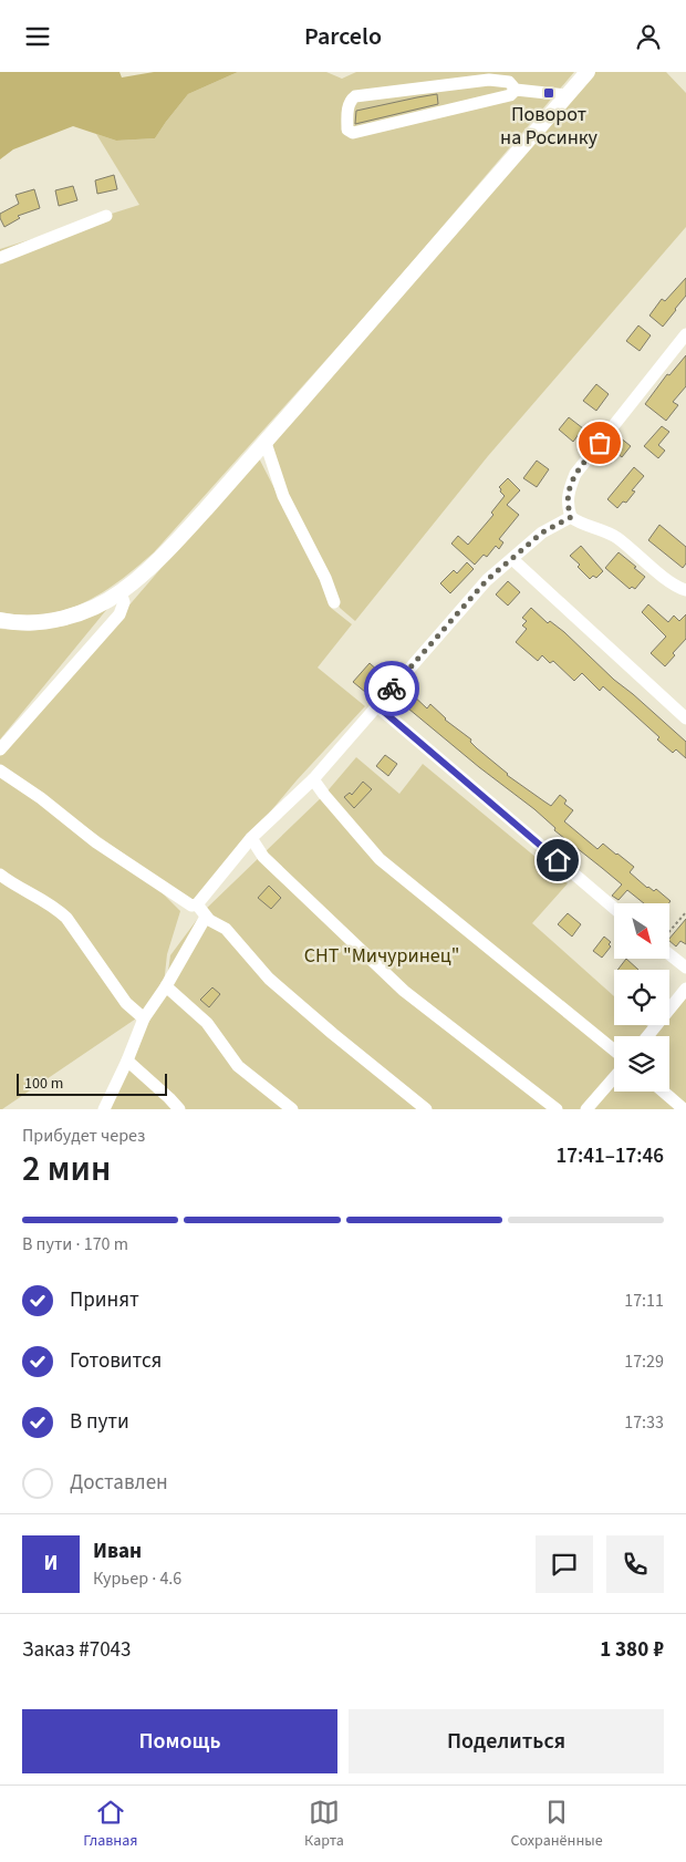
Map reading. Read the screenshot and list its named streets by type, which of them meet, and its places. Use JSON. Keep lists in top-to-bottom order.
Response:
{
  "parks": ["СНТ \"Мичуринец\""],
  "places": {
    "transit": ["Поворот на Росинку"]
  },
  "scale_bar": "100 m",
  "north": "bottom right",
  "page": {
    "header": "Parcelo",
    "scale": "100 m",
    "heading": ["2 мин", "Прибудет через", "17:41–17:46"],
    "panel": [
      "Иван",
      "Курьер · 4.6",
      "Заказ #7043",
      "1 380 ₽"
    ],
    "bar": "В пути · 170 m",
    "list": [
      ["Принят", "17:11"],
      ["Готовится", "17:29"],
      ["В пути", "17:33"],
      "Доставлен"
    ],
    "round": "И",
    "buttons": ["Помощь", "Поделиться"],
    "tabs": ["Главная", "Карта", "Сохранённые"]
  }
}
